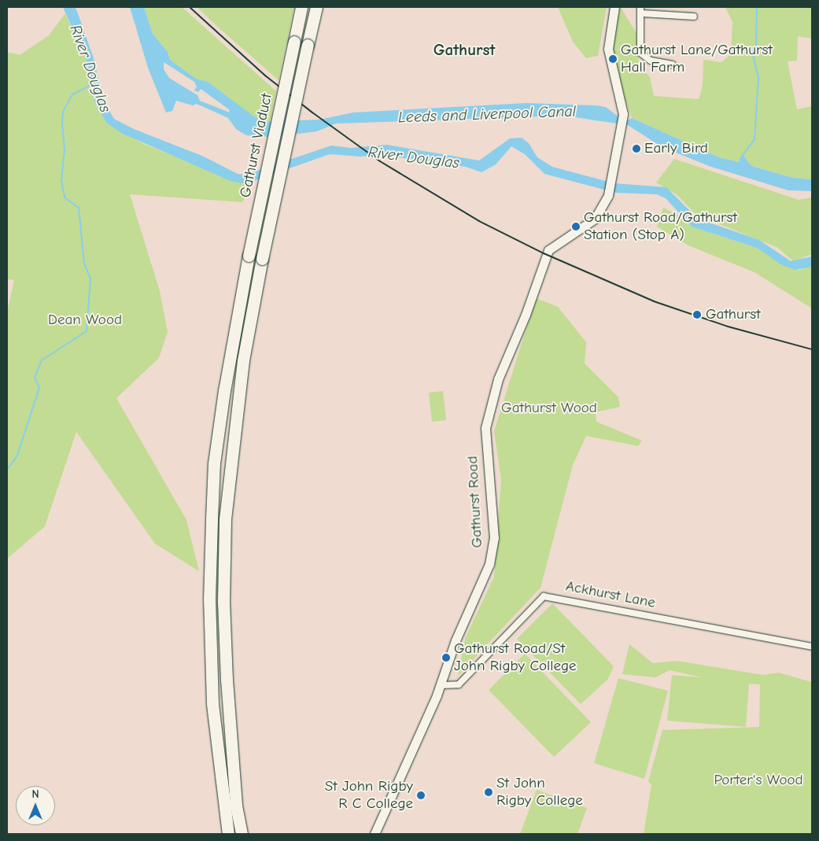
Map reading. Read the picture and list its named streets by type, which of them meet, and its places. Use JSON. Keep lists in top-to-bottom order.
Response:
{
  "streets": {
    "highway": ["Gathurst Viaduct"],
    "main road": ["Gathurst Road"],
    "street": ["Ackhurst Lane"]
  },
  "crossings": [
    ["Gathurst Road", "Ackhurst Lane"]
  ],
  "districts": ["Gathurst"],
  "water": ["River Douglas", "Leeds and Liverpool Canal"],
  "parks": ["Dean Wood", "Gathurst Wood", "Porter's Wood"],
  "places": [
    "Gathurst Lane/Gathurst Hall Farm",
    "Early Bird",
    "Gathurst Road/Gathurst Station (Stop A)",
    "Gathurst",
    "Gathurst Road/St John Rigby College",
    "St John Rigby College",
    "St John Rigby R C College"
  ],
  "north": "top"
}
